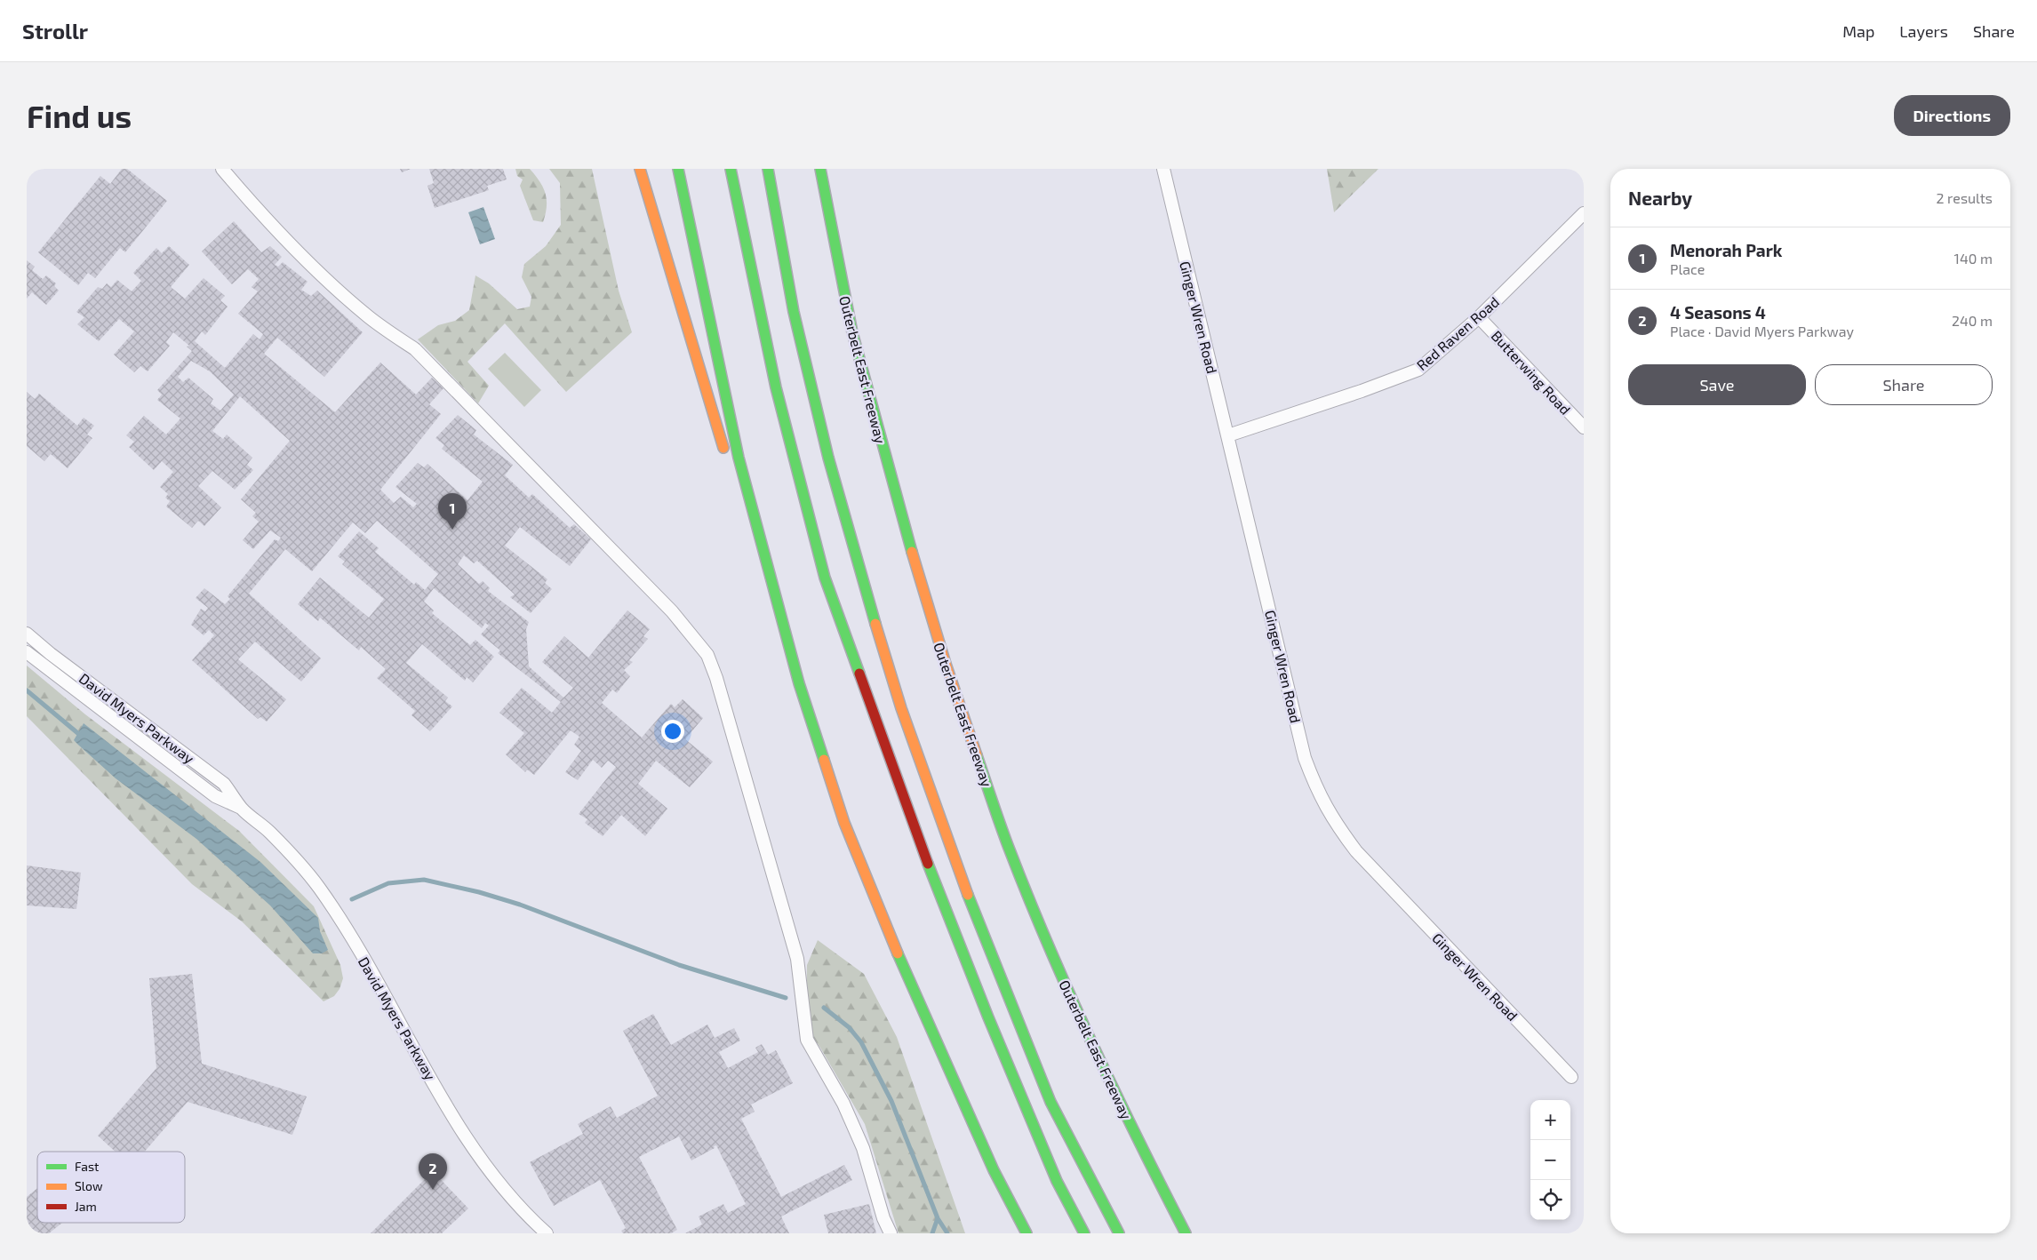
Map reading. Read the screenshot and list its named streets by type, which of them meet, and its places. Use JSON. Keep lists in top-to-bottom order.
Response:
{
  "streets": {
    "highway": ["Outerbelt East Freeway"],
    "street": [
      "Ginger Wren Road",
      "Red Raven Road",
      "Butterwing Road",
      "David Myers Parkway"
    ]
  },
  "crossings": [
    ["Ginger Wren Road", "Red Raven Road"],
    ["Red Raven Road", "Butterwing Road"]
  ],
  "legend": ["Fast", "Slow", "Jam"],
  "page": {
    "header": "Strollr",
    "nav": ["Map", "Layers", "Share"],
    "buttons": [
      "Directions",
      ["Save", "Share"]
    ],
    "title": "Find us",
    "heading": ["Nearby", "2 results"],
    "list": [
      {
        "mark": "1",
        "name": "Menorah Park",
        "note": "Place",
        "value": "140 m"
      },
      {
        "mark": "2",
        "name": "4 Seasons 4",
        "note": "Place · David Myers Parkway",
        "value": "240 m"
      }
    ],
    "pins": ["1", "2"],
    "map_buttons": ["+", "−"]
  }
}
